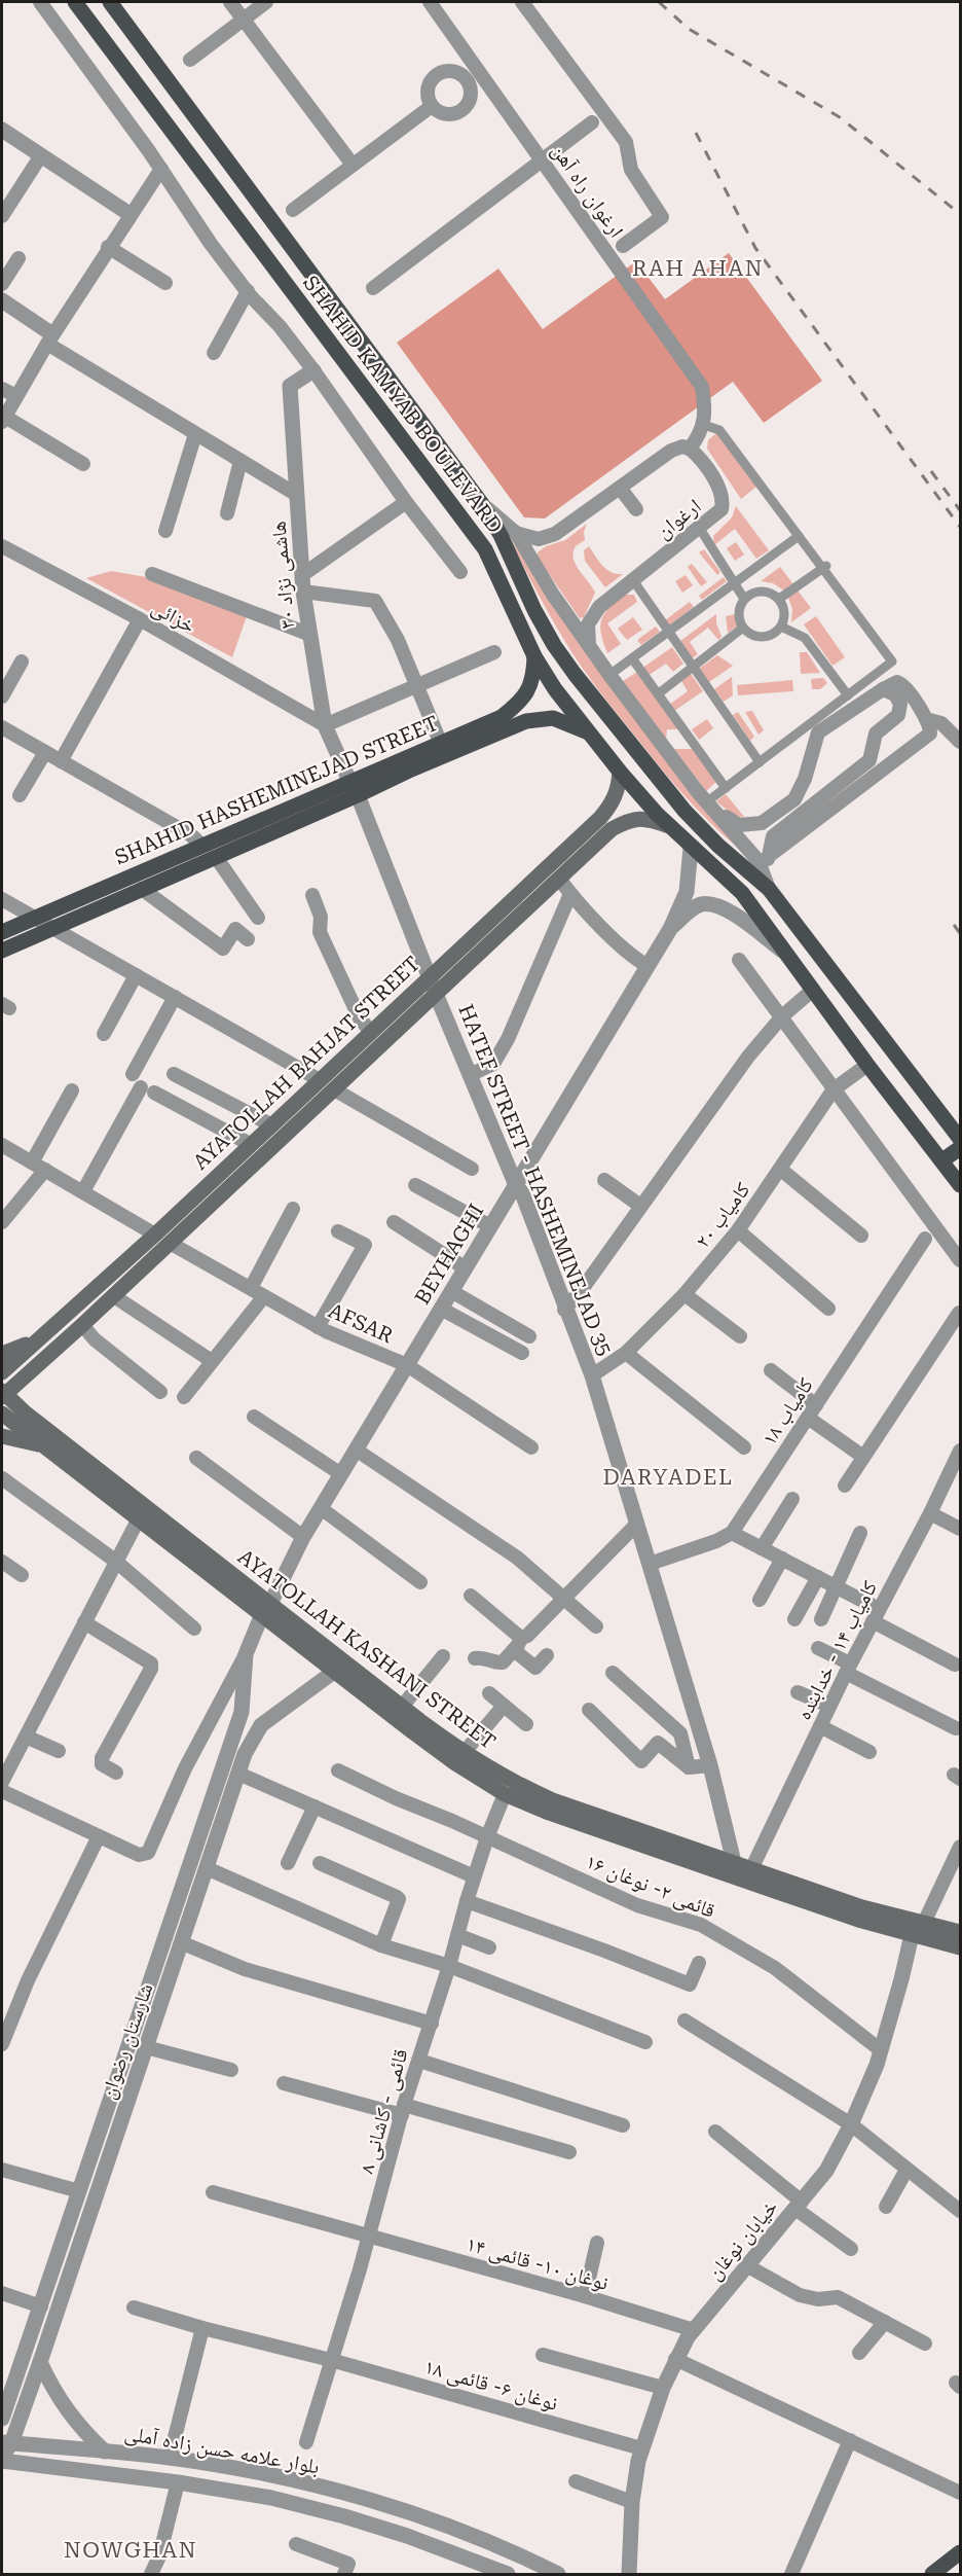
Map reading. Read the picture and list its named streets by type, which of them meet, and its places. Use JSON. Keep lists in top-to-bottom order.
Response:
{
  "streets": {
    "main road": [
      "SHAHID KAMYAB BOULEVARD",
      "SHAHID HASHEMINEJAD STREET",
      "AYATOLLAH BAHJAT STREET",
      "AYATOLLAH KASHANI STREET"
    ],
    "street": [
      "ارغوان راه آهن",
      "ارغوان",
      "هاشمی نژاد ۳۰",
      "خزائی",
      "HATEF STREET - HASHEMINEJAD 35",
      "کامیاب ۲۰",
      "BEYHAGHI",
      "AFSAR",
      "کامیاب ۱۸",
      "کامیاب ۱۴ - خدابنده",
      "قائمی ۲- نوغان ۱۶",
      "شارستان رضوان",
      "قائمی - کاشانی ۸",
      "خیابان نوغان",
      "نوغان ۱۰- قائمی ۱۴",
      "نوغان ۶- قائمی ۱۸",
      "بلوار علامه حسن زاده آملی"
    ]
  },
  "crossings": [
    ["SHAHID KAMYAB BOULEVARD", "SHAHID HASHEMINEJAD STREET"],
    ["SHAHID KAMYAB BOULEVARD", "AYATOLLAH BAHJAT STREET"],
    ["SHAHID KAMYAB BOULEVARD", "کامیاب ۲۰"],
    ["هاشمی نژاد ۳۰", "خزائی"],
    ["هاشمی نژاد ۳۰", "SHAHID HASHEMINEJAD STREET"],
    ["هاشمی نژاد ۳۰", "HATEF STREET - HASHEMINEJAD 35"],
    ["SHAHID HASHEMINEJAD STREET", "HATEF STREET - HASHEMINEJAD 35"],
    ["AYATOLLAH BAHJAT STREET", "HATEF STREET - HASHEMINEJAD 35"],
    ["AYATOLLAH BAHJAT STREET", "AFSAR"],
    ["AYATOLLAH BAHJAT STREET", "AYATOLLAH KASHANI STREET"],
    ["HATEF STREET - HASHEMINEJAD 35", "کامیاب ۲۰"],
    ["HATEF STREET - HASHEMINEJAD 35", "BEYHAGHI"],
    ["HATEF STREET - HASHEMINEJAD 35", "AYATOLLAH KASHANI STREET"],
    ["BEYHAGHI", "AFSAR"],
    ["BEYHAGHI", "AYATOLLAH KASHANI STREET"],
    ["BEYHAGHI", "شارستان رضوان"],
    ["AYATOLLAH KASHANI STREET", "کامیاب ۱۴ - خدابنده"],
    ["AYATOLLAH KASHANI STREET", "شارستان رضوان"],
    ["AYATOLLAH KASHANI STREET", "قائمی - کاشانی ۸"],
    ["AYATOLLAH KASHANI STREET", "خیابان نوغان"],
    ["قائمی ۲- نوغان ۱۶", "قائمی - کاشانی ۸"],
    ["قائمی ۲- نوغان ۱۶", "خیابان نوغان"],
    ["شارستان رضوان", "بلوار علامه حسن زاده آملی"],
    ["قائمی - کاشانی ۸", "نوغان ۱۰- قائمی ۱۴"],
    ["قائمی - کاشانی ۸", "نوغان ۶- قائمی ۱۸"],
    ["خیابان نوغان", "نوغان ۱۰- قائمی ۱۴"],
    ["خیابان نوغان", "نوغان ۶- قائمی ۱۸"]
  ],
  "districts": ["RAH AHAN", "DARYADEL", "NOWGHAN"]
}
